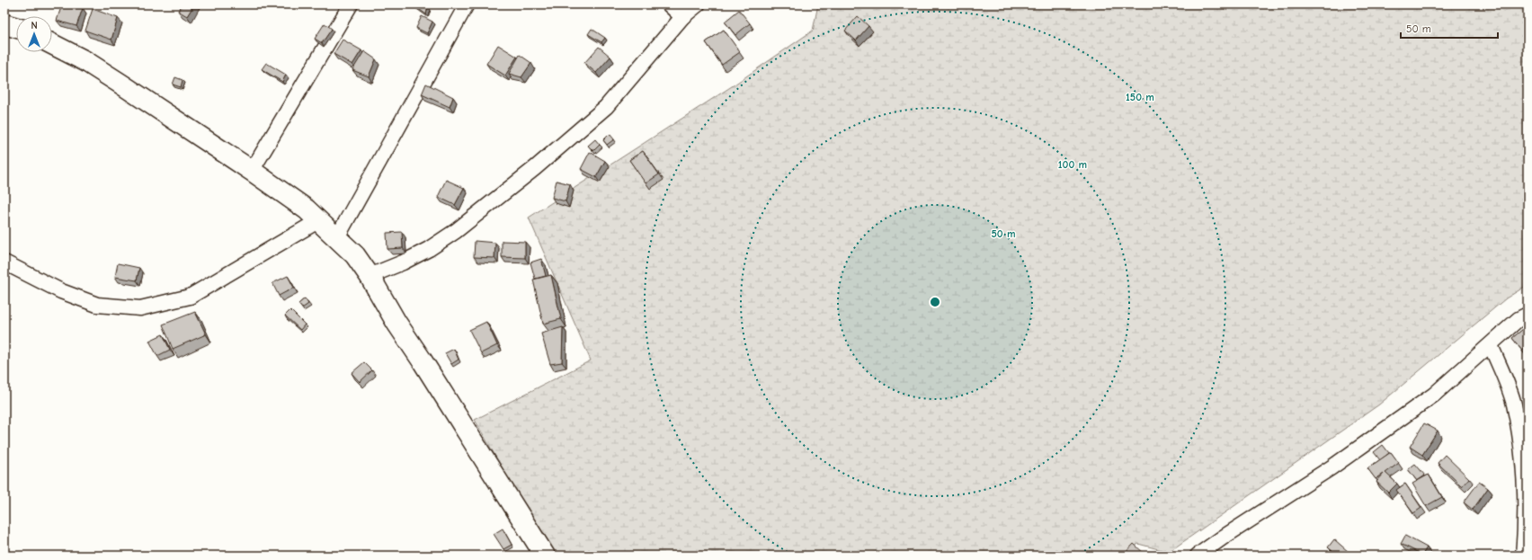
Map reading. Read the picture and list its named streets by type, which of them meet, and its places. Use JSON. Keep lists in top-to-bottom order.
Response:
{
  "scale_bar": "50 m",
  "north": "top",
  "rings": ["150 m", "100 m", "50 m"]
}
